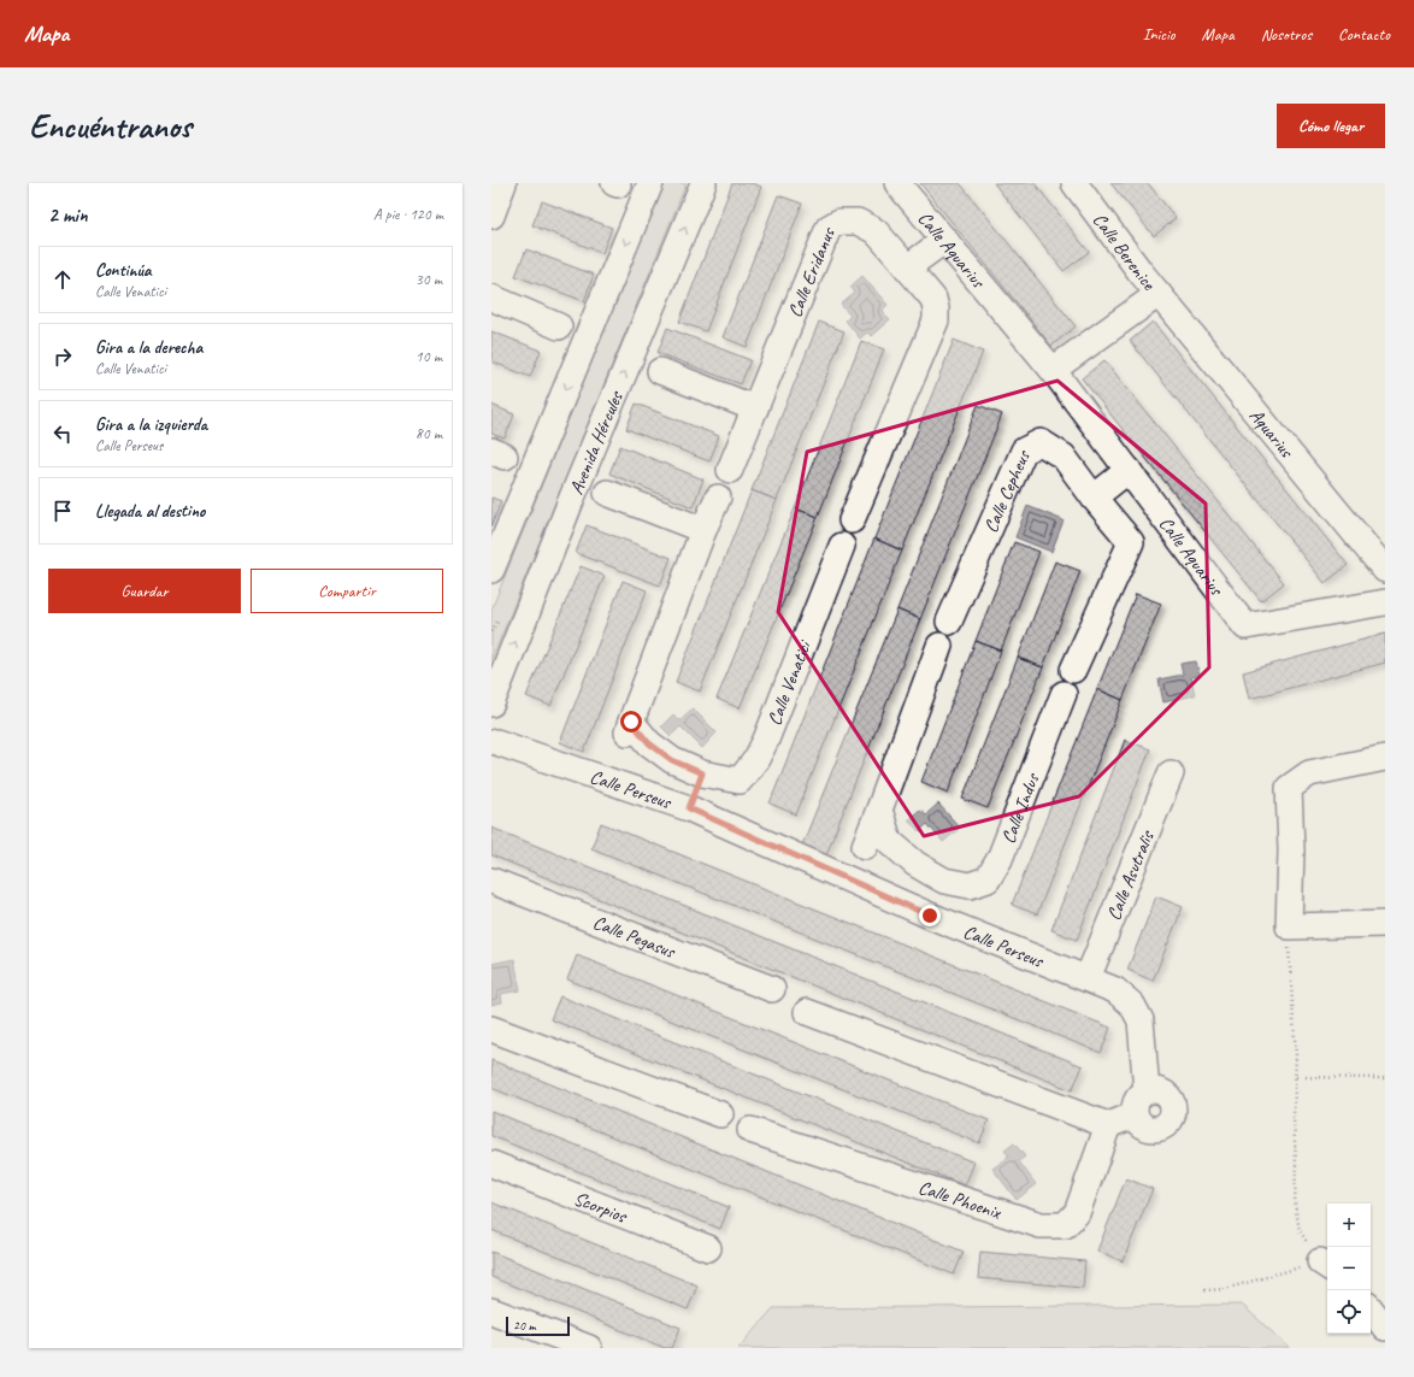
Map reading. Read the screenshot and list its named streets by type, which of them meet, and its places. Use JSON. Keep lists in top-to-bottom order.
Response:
{
  "streets": {
    "street": [
      "Calle Aquarius",
      "Calle Berenice",
      "Calle Eridanus",
      "Aquarius",
      "Avenida Hércules",
      "Calle Cepheus",
      "Calle Venatici",
      "Calle Perseus",
      "Calle Indus",
      "Calle Asutralis",
      "Calle Pegasus",
      "Calle Phoenix",
      "Scorpios"
    ]
  },
  "crossings": [
    ["Calle Berenice", "Aquarius"],
    ["Calle Perseus", "Calle Asutralis"]
  ],
  "scale_bar": "20 m",
  "page": {
    "header": "Mapa",
    "nav": [
      "Inicio",
      "Mapa",
      "Nosotros",
      "Contacto"
    ],
    "buttons": [
      "Cómo llegar",
      ["Guardar", "Compartir"]
    ],
    "title": "Encuéntranos",
    "heading": ["2 min", "A pie · 120 m"],
    "list": [
      ["Continúa", "Calle Venatici", "30 m"],
      ["Gira a la derecha", "Calle Venatici", "10 m"],
      ["Gira a la izquierda", "Calle Perseus", "80 m"],
      "Llegada al destino"
    ],
    "map_buttons": ["+", "−"],
    "scale": "20 m"
  }
}
